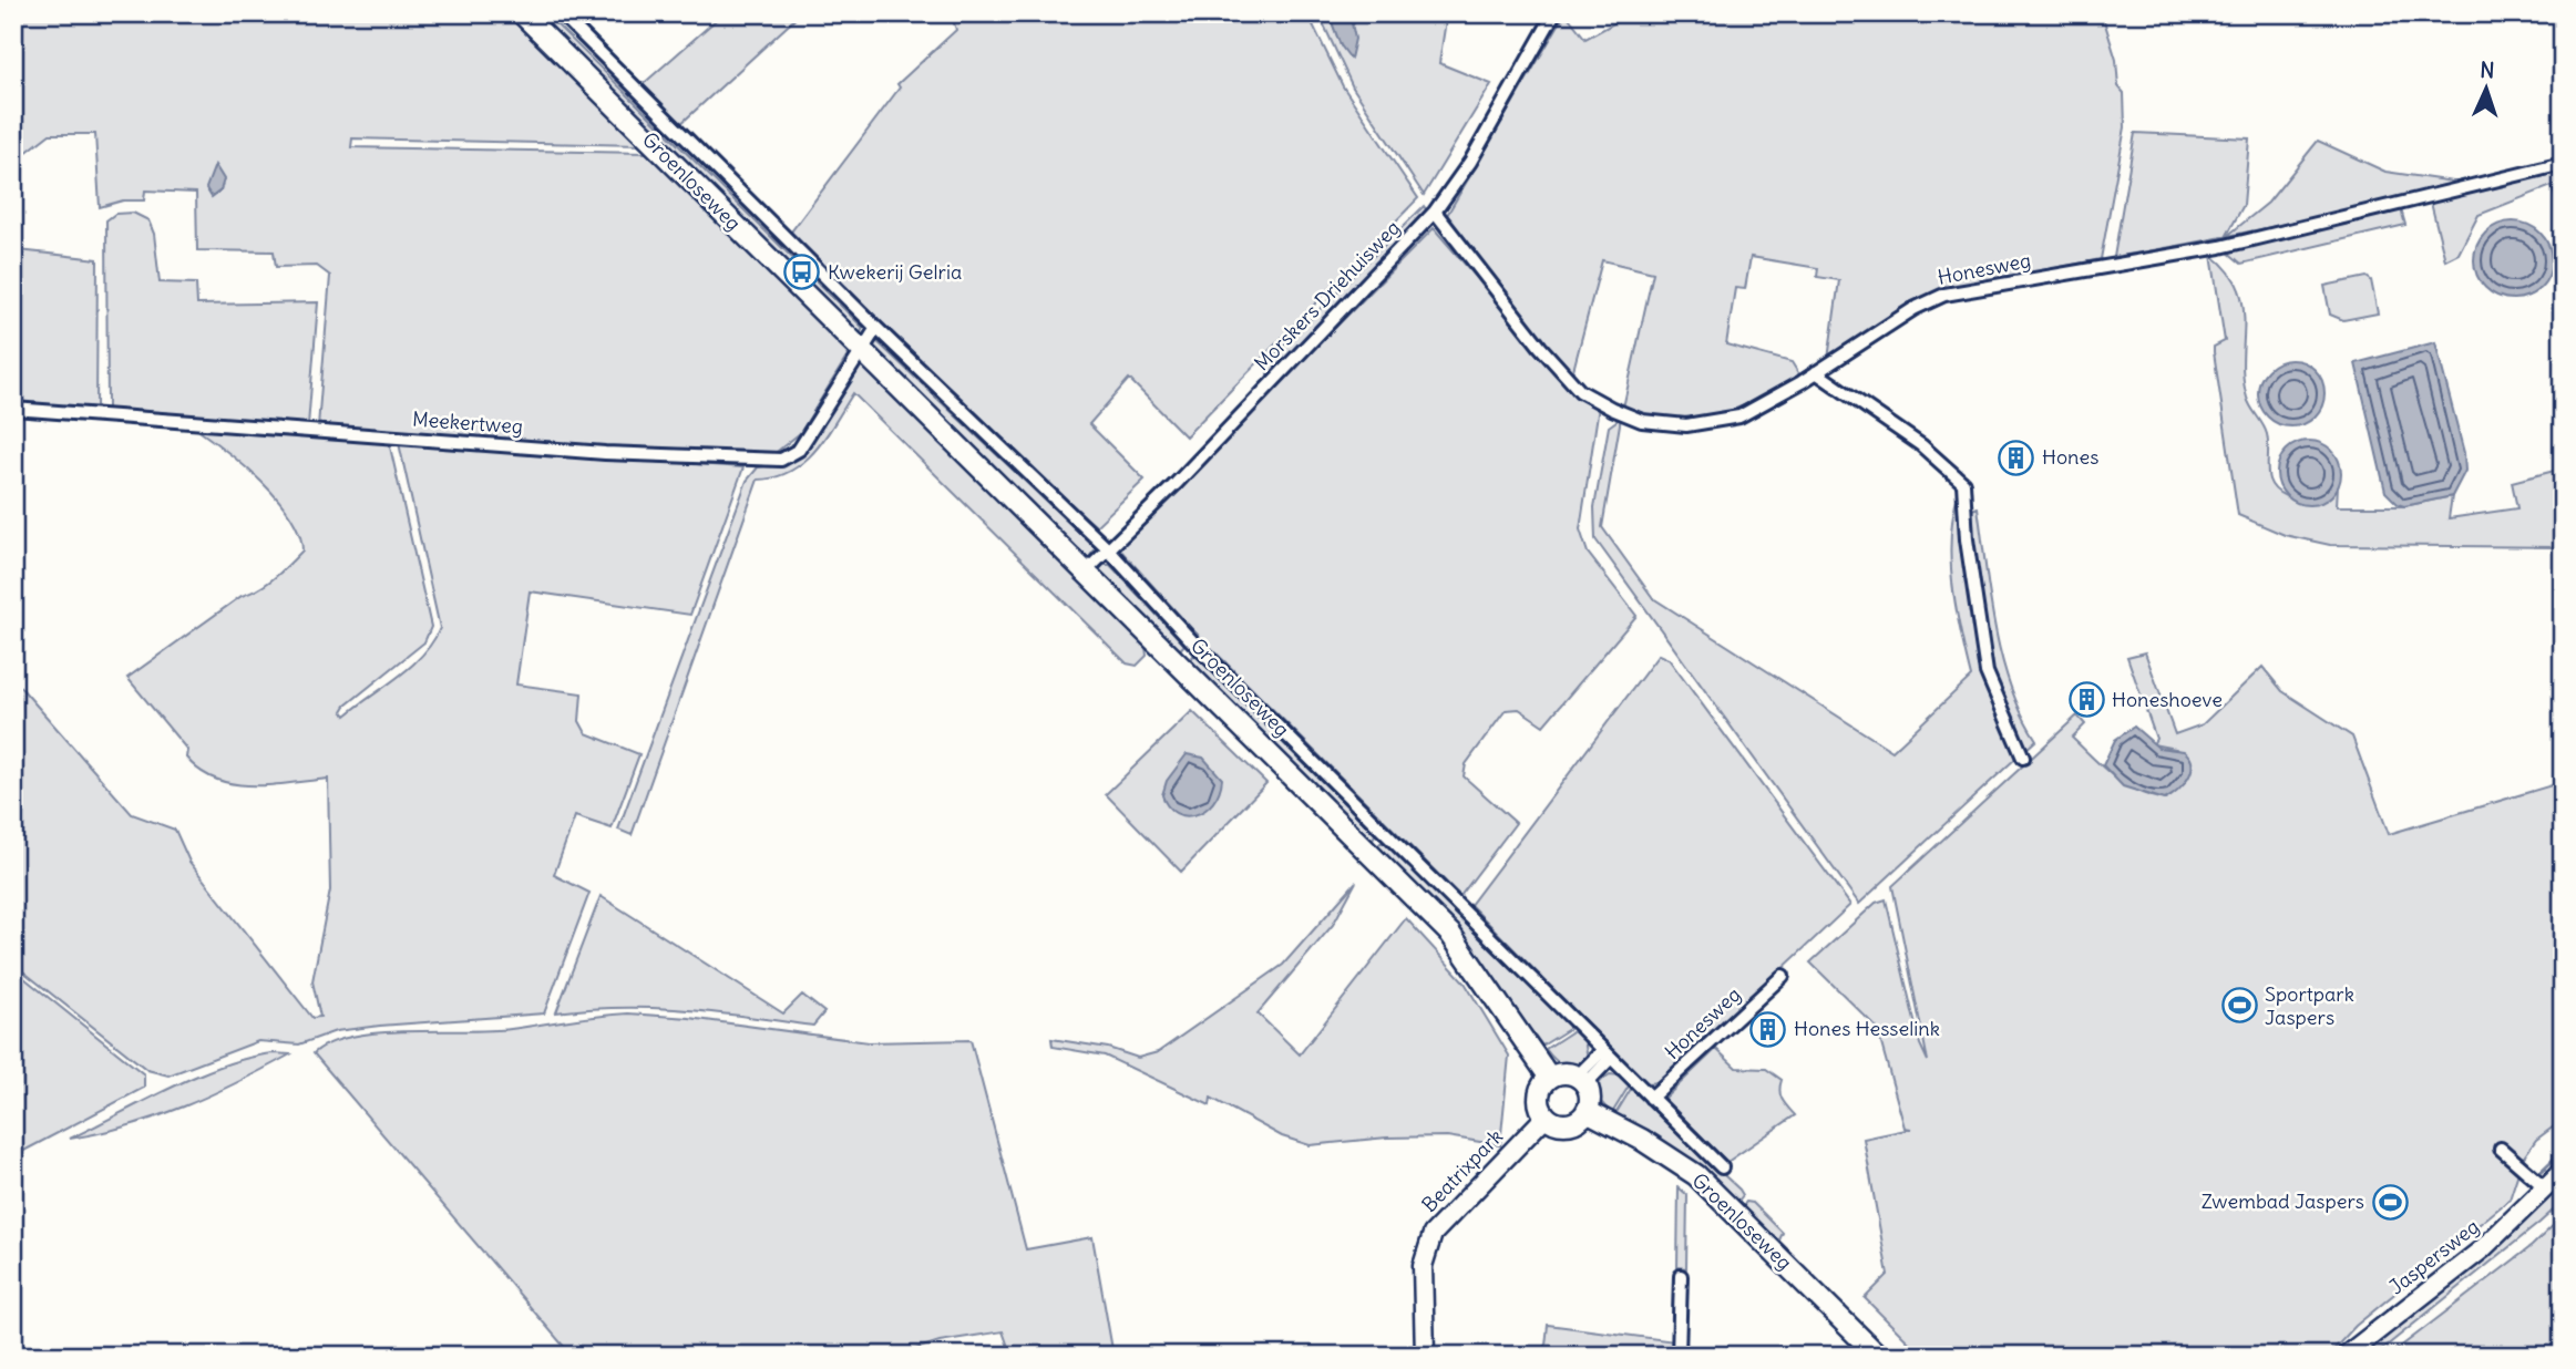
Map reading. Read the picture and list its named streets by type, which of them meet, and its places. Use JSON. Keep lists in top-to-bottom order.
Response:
{
  "streets": {
    "main road": ["Groenloseweg"],
    "street": [
      "Honesweg",
      "Morskers Driehuisweg",
      "Meekertweg",
      "Beatrixpark",
      "Jaspersweg"
    ]
  },
  "crossings": [
    ["Groenloseweg", "Honesweg"],
    ["Groenloseweg", "Morskers Driehuisweg"],
    ["Groenloseweg", "Meekertweg"],
    ["Groenloseweg", "Beatrixpark"],
    ["Honesweg", "Morskers Driehuisweg"]
  ],
  "places": {
    "bus stop": ["Kwekerij Gelria"],
    "building": ["Hones", "Honeshoeve", "Hones Hesselink"],
    "sports": ["Sportpark Jaspers", "Zwembad Jaspers"]
  },
  "north": "top"
}
